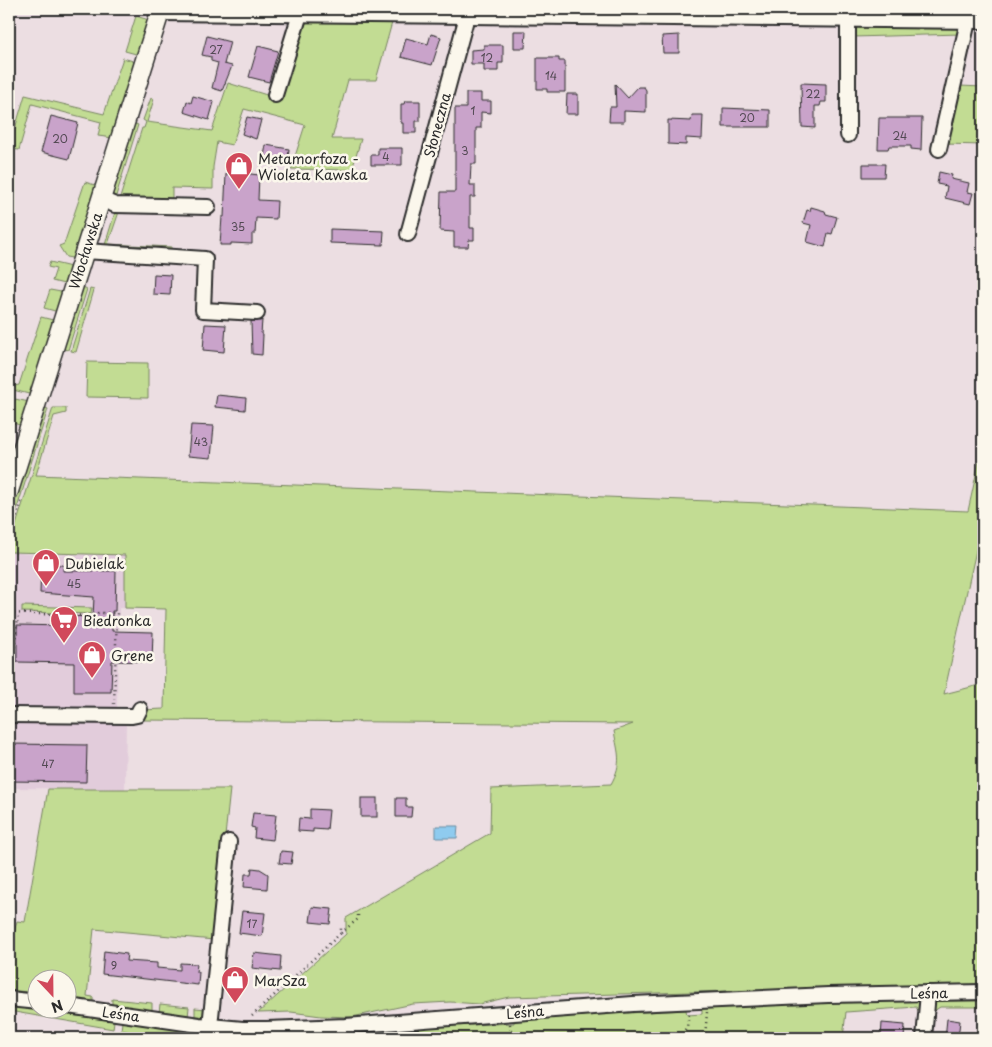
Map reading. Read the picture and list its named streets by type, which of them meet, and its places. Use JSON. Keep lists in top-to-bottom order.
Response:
{
  "streets": {
    "main road": ["Włocławska"],
    "street": ["Słoneczna", "Leśna"]
  },
  "places": {
    "shop": [
      "Metamorfoza - Wioleta Kawska",
      "Dubielak",
      "Grene",
      "MarSza"
    ],
    "supermarket": ["Biedronka"]
  },
  "house_numbers": [
    "27",
    "12",
    "14",
    "22",
    "1",
    "20",
    "24",
    "20",
    "3",
    "4",
    "35",
    "43",
    "45",
    "47",
    "17",
    "9"
  ],
  "north": "bottom"
}
